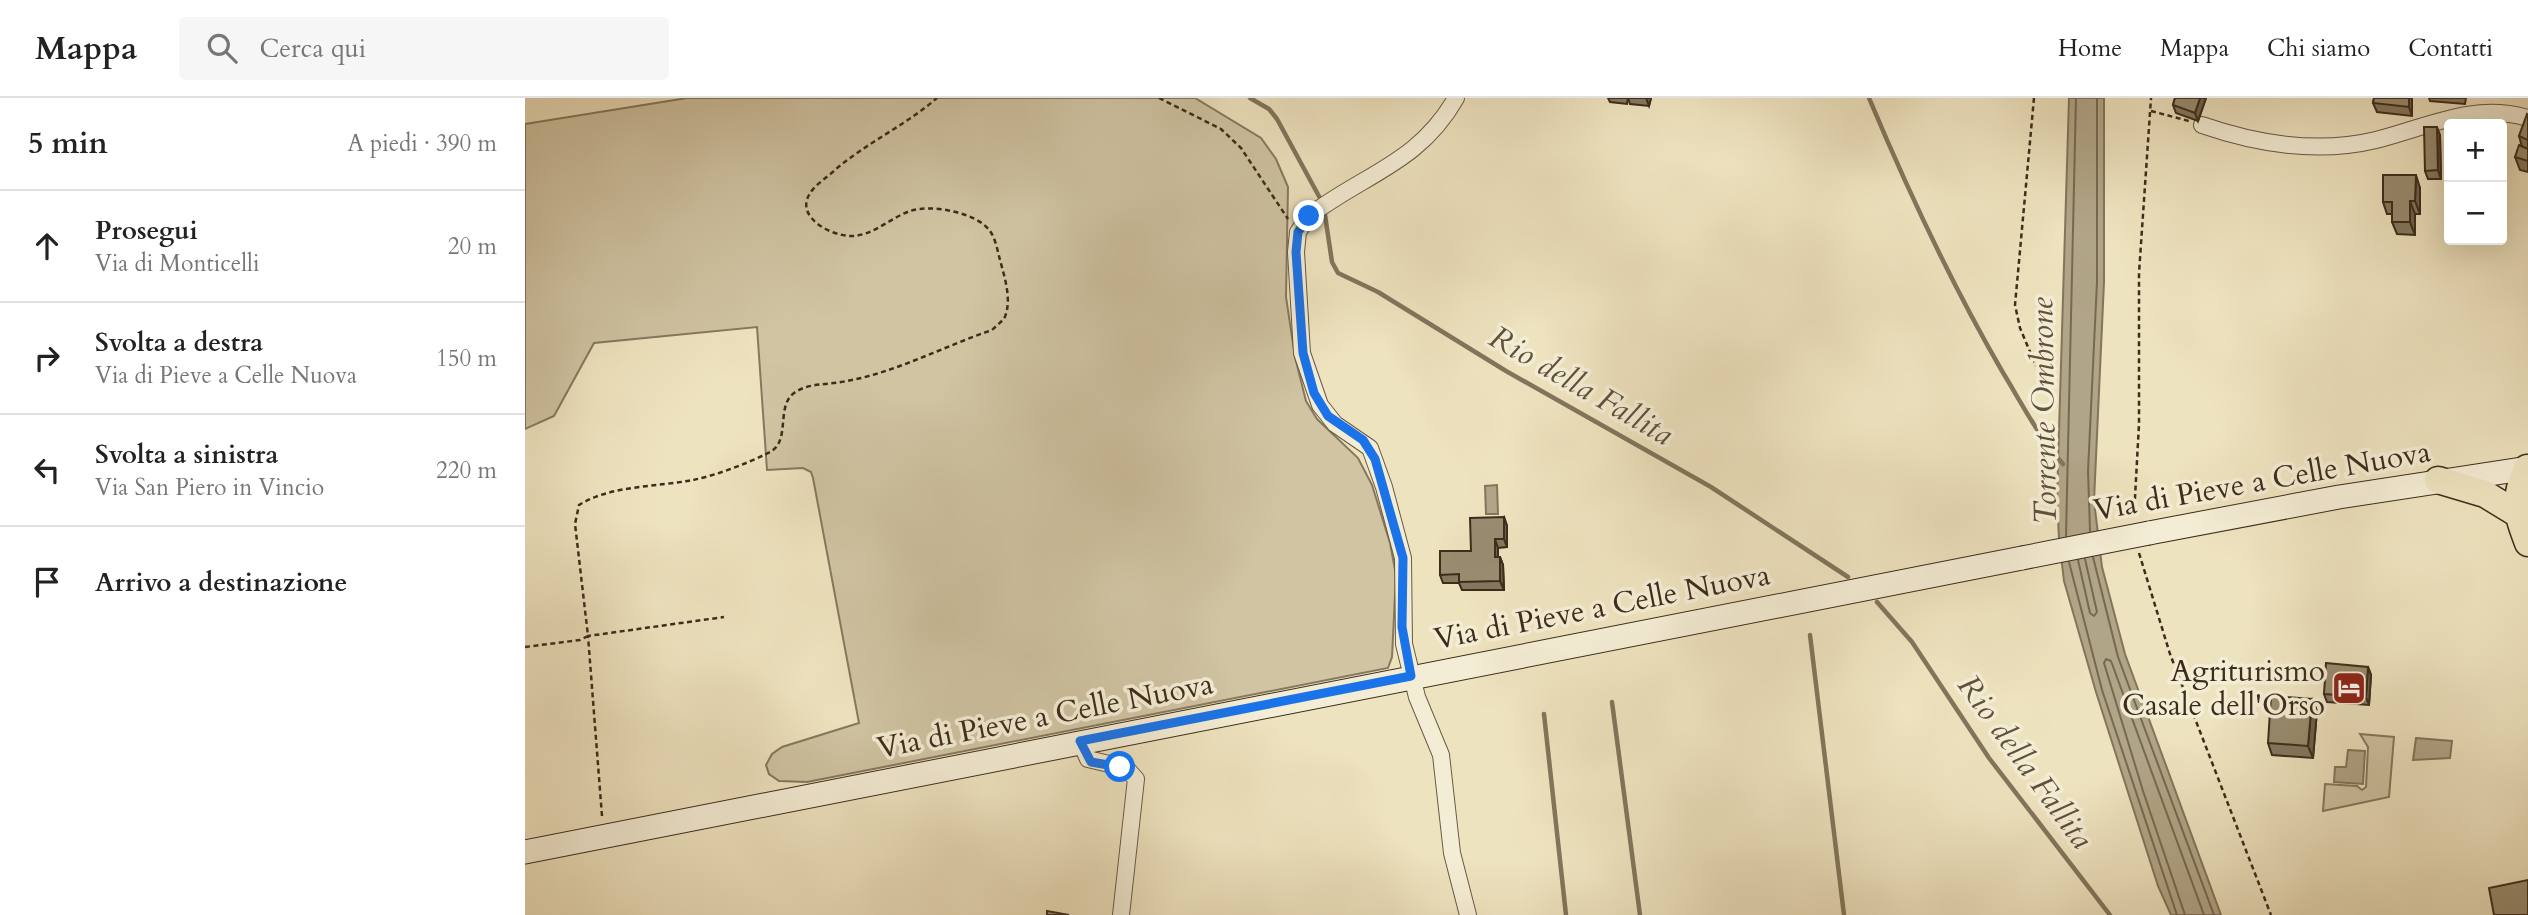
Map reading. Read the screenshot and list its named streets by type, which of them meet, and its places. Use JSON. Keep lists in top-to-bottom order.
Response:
{
  "streets": {
    "main road": ["Via di Pieve a Celle Nuova"]
  },
  "water": ["Rio della Fallita", "Torrente Ombrone"],
  "places": {
    "hotel": ["Agriturismo Casale dell'Orso"]
  },
  "page": {
    "header": "Mappa",
    "search": "Cerca qui",
    "nav": [
      "Home",
      "Mappa",
      "Chi siamo",
      "Contatti"
    ],
    "heading": ["5 min", "A piedi · 390 m"],
    "map_buttons": ["+", "−"],
    "list": [
      ["Prosegui", "Via di Monticelli", "20 m"],
      ["Svolta a destra", "Via di Pieve a Celle Nuova", "150 m"],
      ["Svolta a sinistra", "Via San Piero in Vincio", "220 m"],
      "Arrivo a destinazione"
    ]
  }
}
